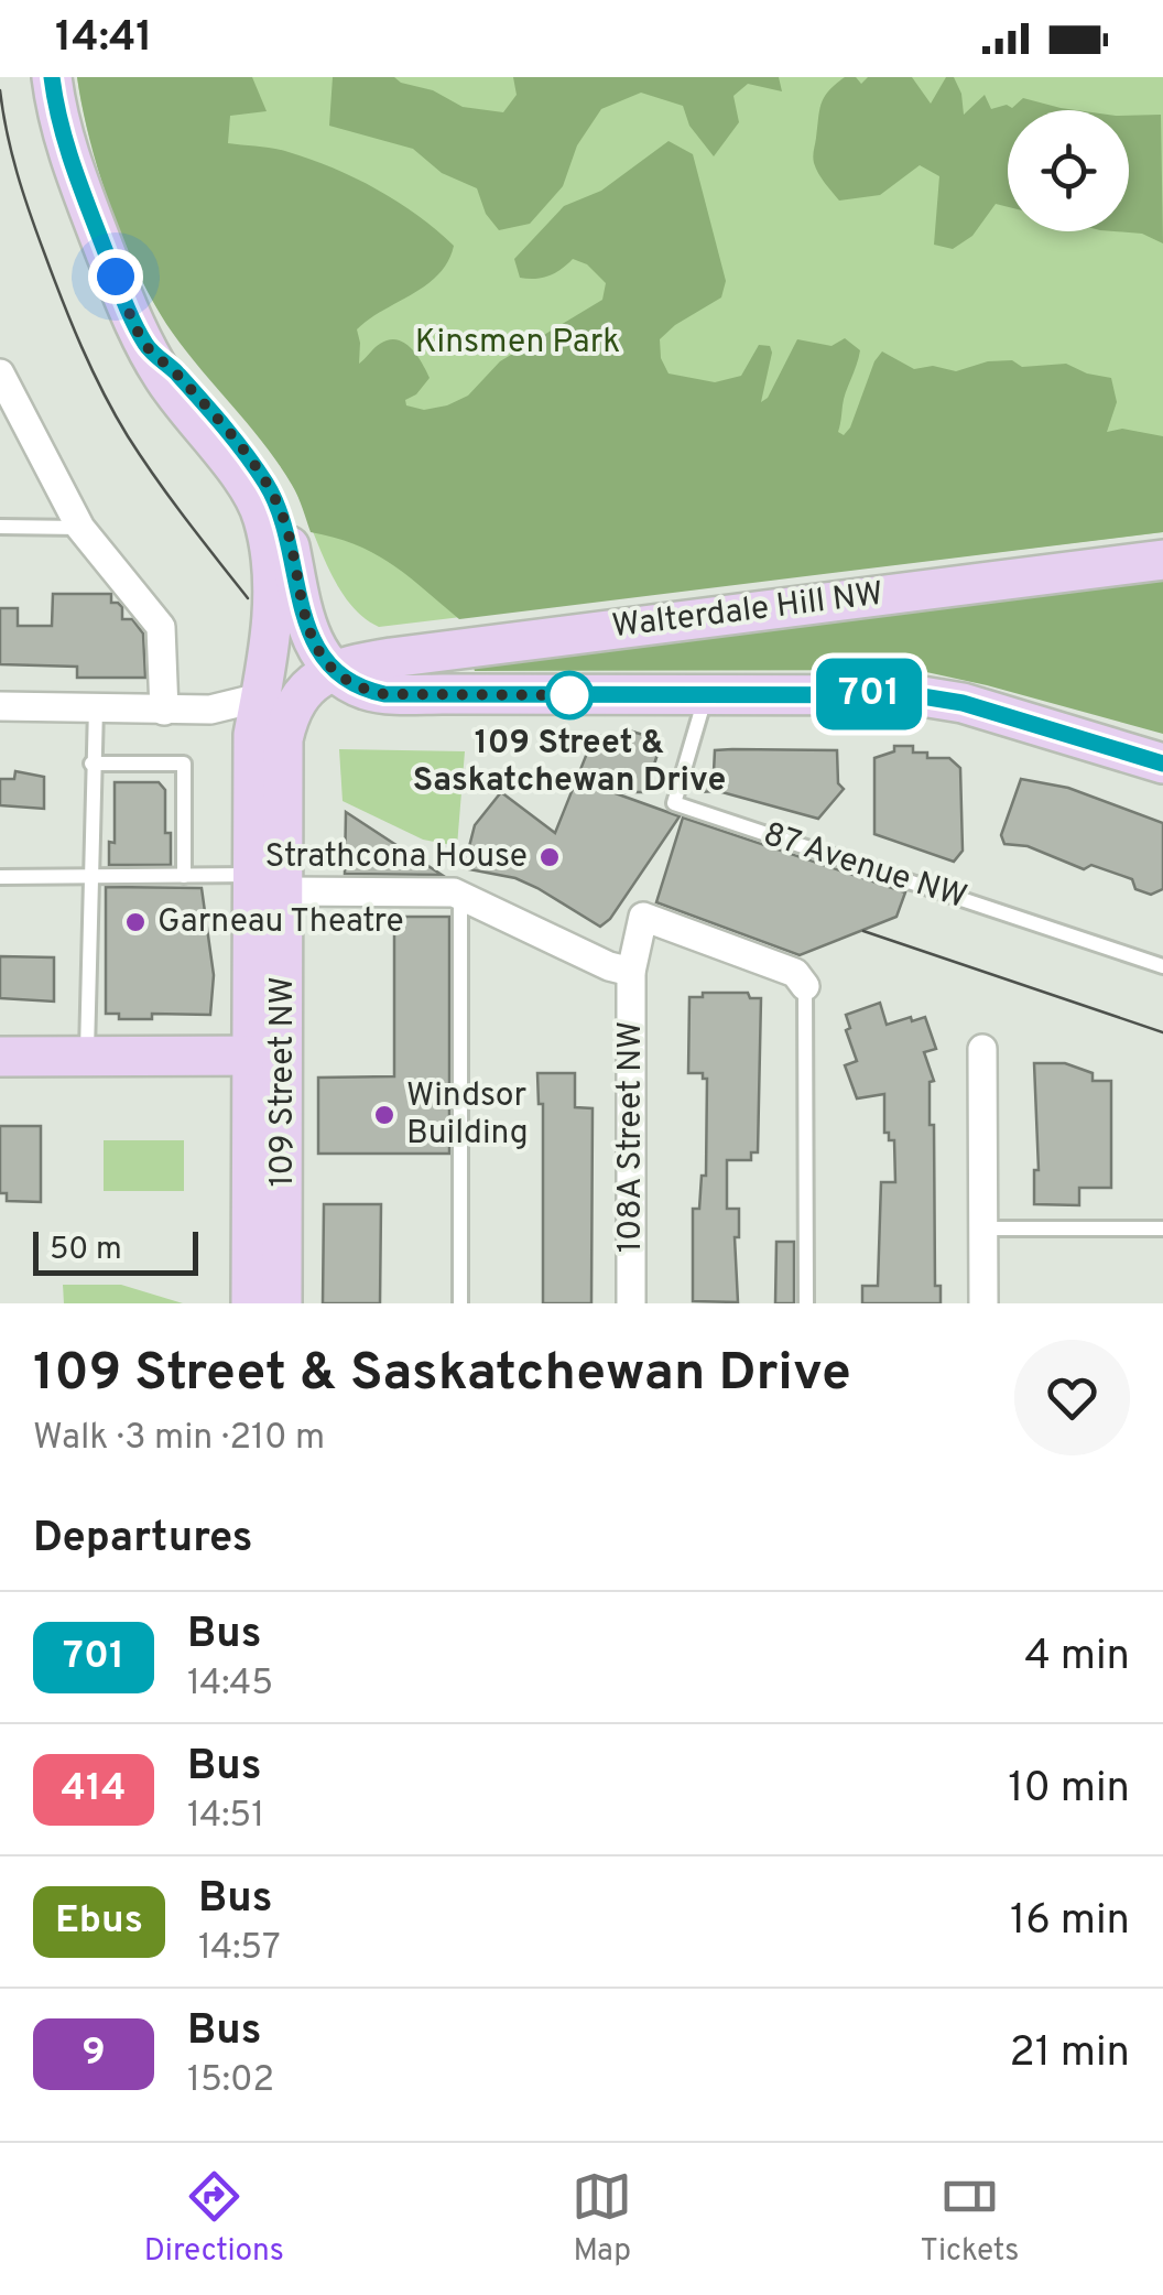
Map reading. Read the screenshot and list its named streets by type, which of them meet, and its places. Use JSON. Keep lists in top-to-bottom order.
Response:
{
  "streets": {
    "main road": ["Walterdale Hill NW", "109 Street NW"],
    "street": ["108A Street NW"],
    "lane": ["87 Avenue NW"]
  },
  "crossings": [
    ["Walterdale Hill NW", "109 Street NW"]
  ],
  "parks": ["Kinsmen Park"],
  "places": [
    "109 Street & Saskatchewan Drive",
    "Strathcona House",
    "Garneau Theatre",
    "Windsor Building"
  ],
  "lines": ["bus line 701"],
  "scale_bar": "50 m",
  "page": {
    "status": "14:41",
    "on_map": "701",
    "scale": "50 m",
    "heading": [
      ["109 Street & Saskatchewan Drive", "Walk · 3 min · 210 m"],
      "Departures"
    ],
    "list": [
      {
        "mark": "701",
        "name": "Bus",
        "note": "14:45",
        "value": "4 min"
      },
      {
        "mark": "414",
        "name": "Bus",
        "note": "14:51",
        "value": "10 min"
      },
      {
        "mark": "Ebus",
        "name": "Bus",
        "note": "14:57",
        "value": "16 min"
      },
      {
        "mark": "9",
        "name": "Bus",
        "note": "15:02",
        "value": "21 min"
      }
    ],
    "tabs": ["Directions", "Map", "Tickets"]
  }
}
